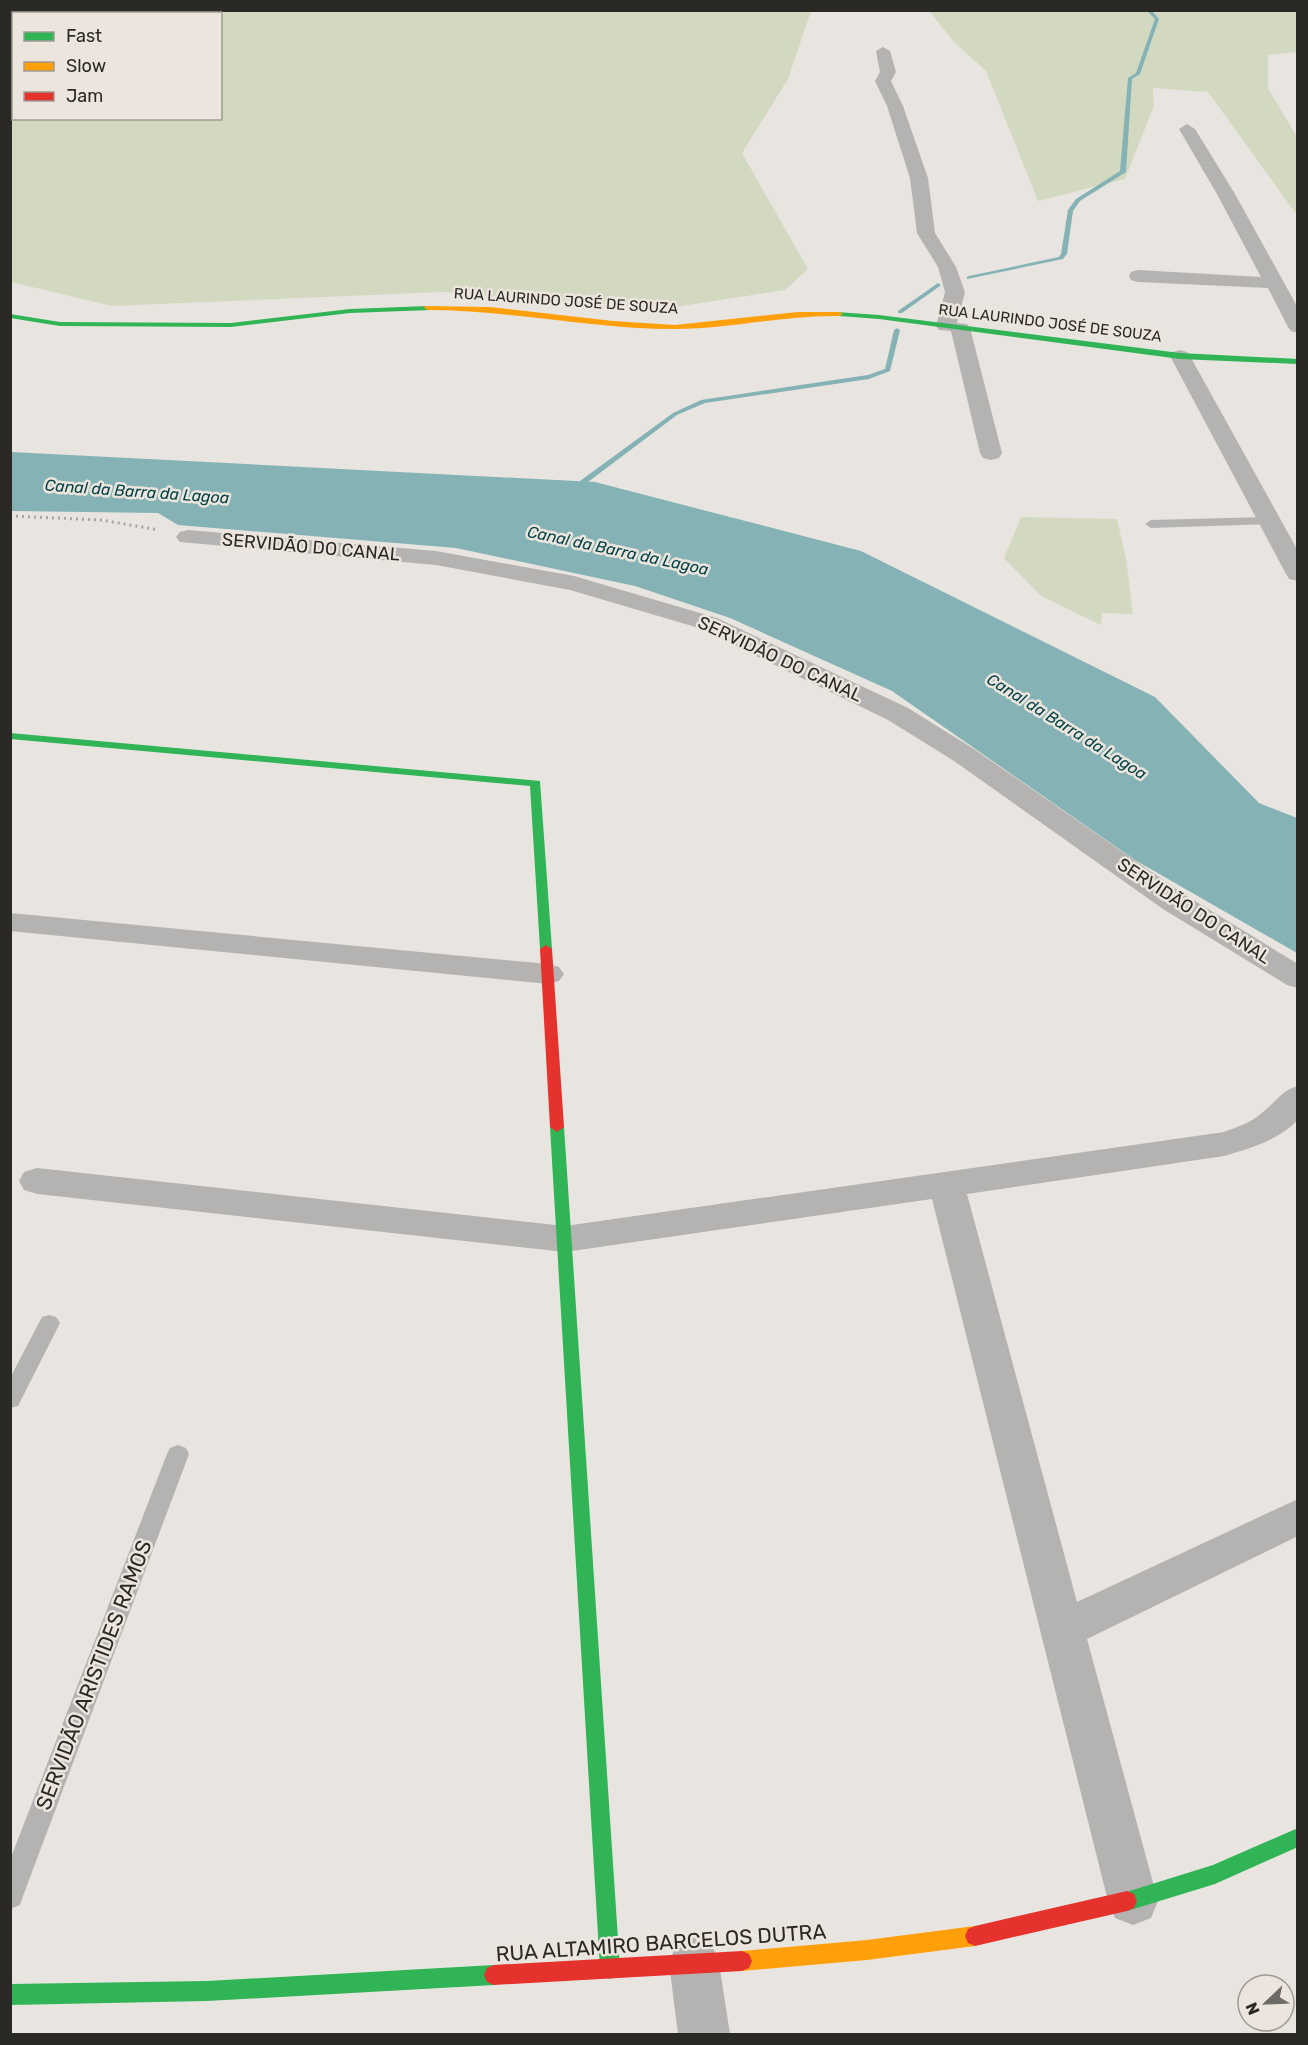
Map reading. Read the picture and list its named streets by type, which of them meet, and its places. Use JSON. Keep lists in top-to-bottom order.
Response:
{
  "streets": {
    "street": ["RUA LAURINDO JOSÉ DE SOUZA", "SERVIDÃO DO CANAL", "RUA ALTAMIRO BARCELOS DUTRA"],
    "lane": ["SERVIDÃO ARISTIDES RAMOS"]
  },
  "water": ["Canal da Barra da Lagoa"],
  "legend": ["Fast", "Slow", "Jam"],
  "north": "bottom left"
}
